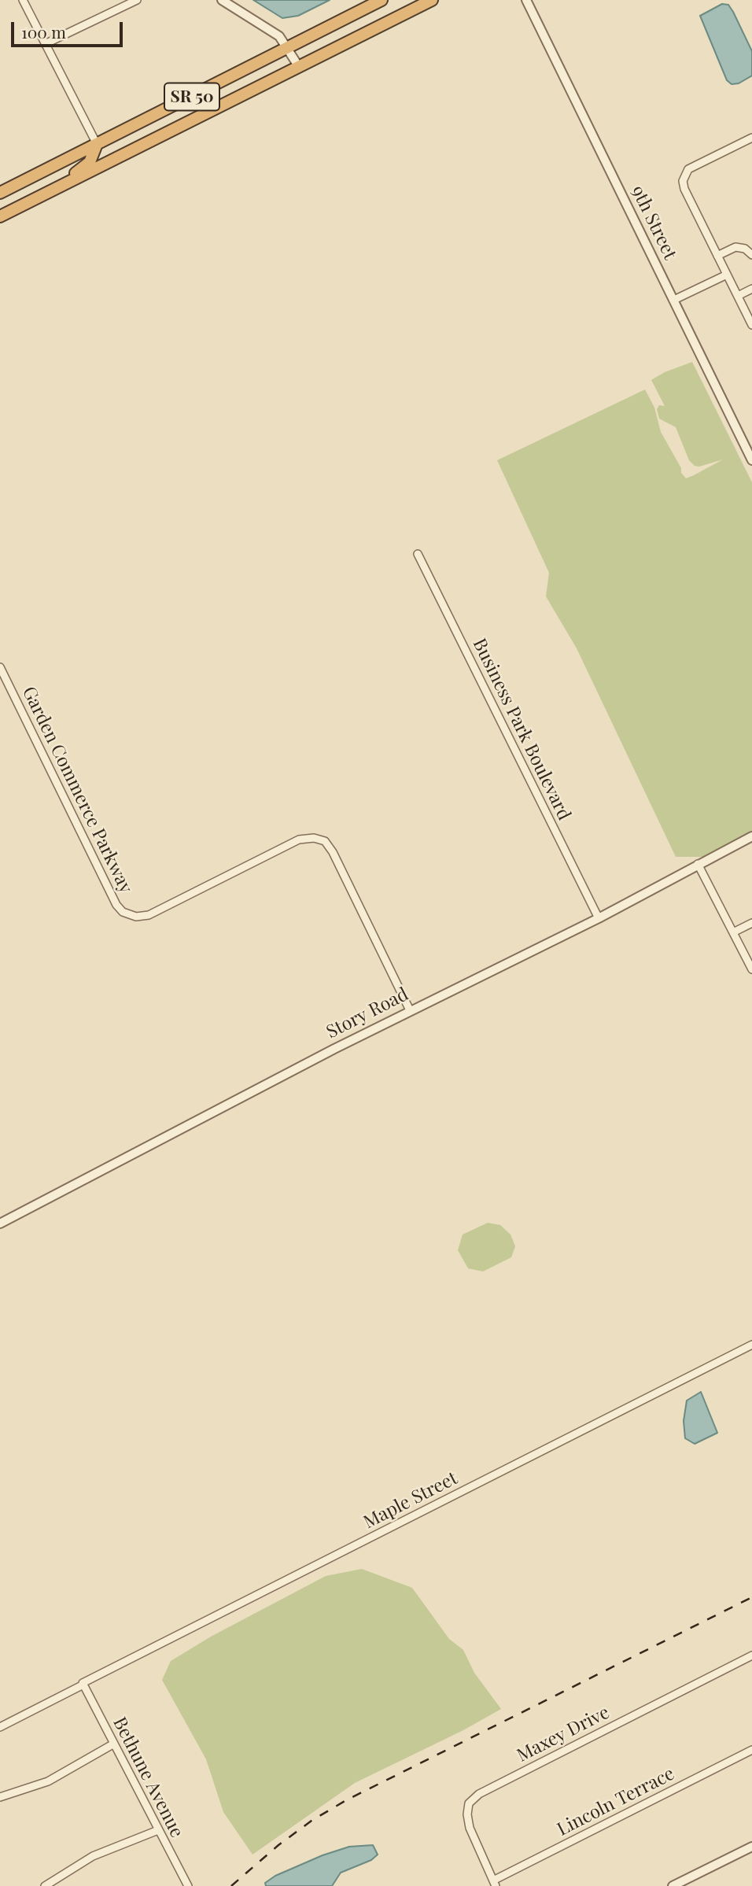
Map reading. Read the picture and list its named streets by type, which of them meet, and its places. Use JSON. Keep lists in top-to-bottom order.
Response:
{
  "streets": {
    "highway": ["SR 50"],
    "street": [
      "9th Street",
      "Business Park Boulevard",
      "Garden Commerce Parkway",
      "Story Road",
      "Maple Street",
      "Maxey Drive",
      "Bethune Avenue",
      "Lincoln Terrace"
    ]
  },
  "crossings": [
    ["Business Park Boulevard", "Story Road"],
    ["Garden Commerce Parkway", "Story Road"],
    ["Maple Street", "Bethune Avenue"],
    ["Maxey Drive", "Lincoln Terrace"]
  ],
  "scale_bar": "100 m"
}
